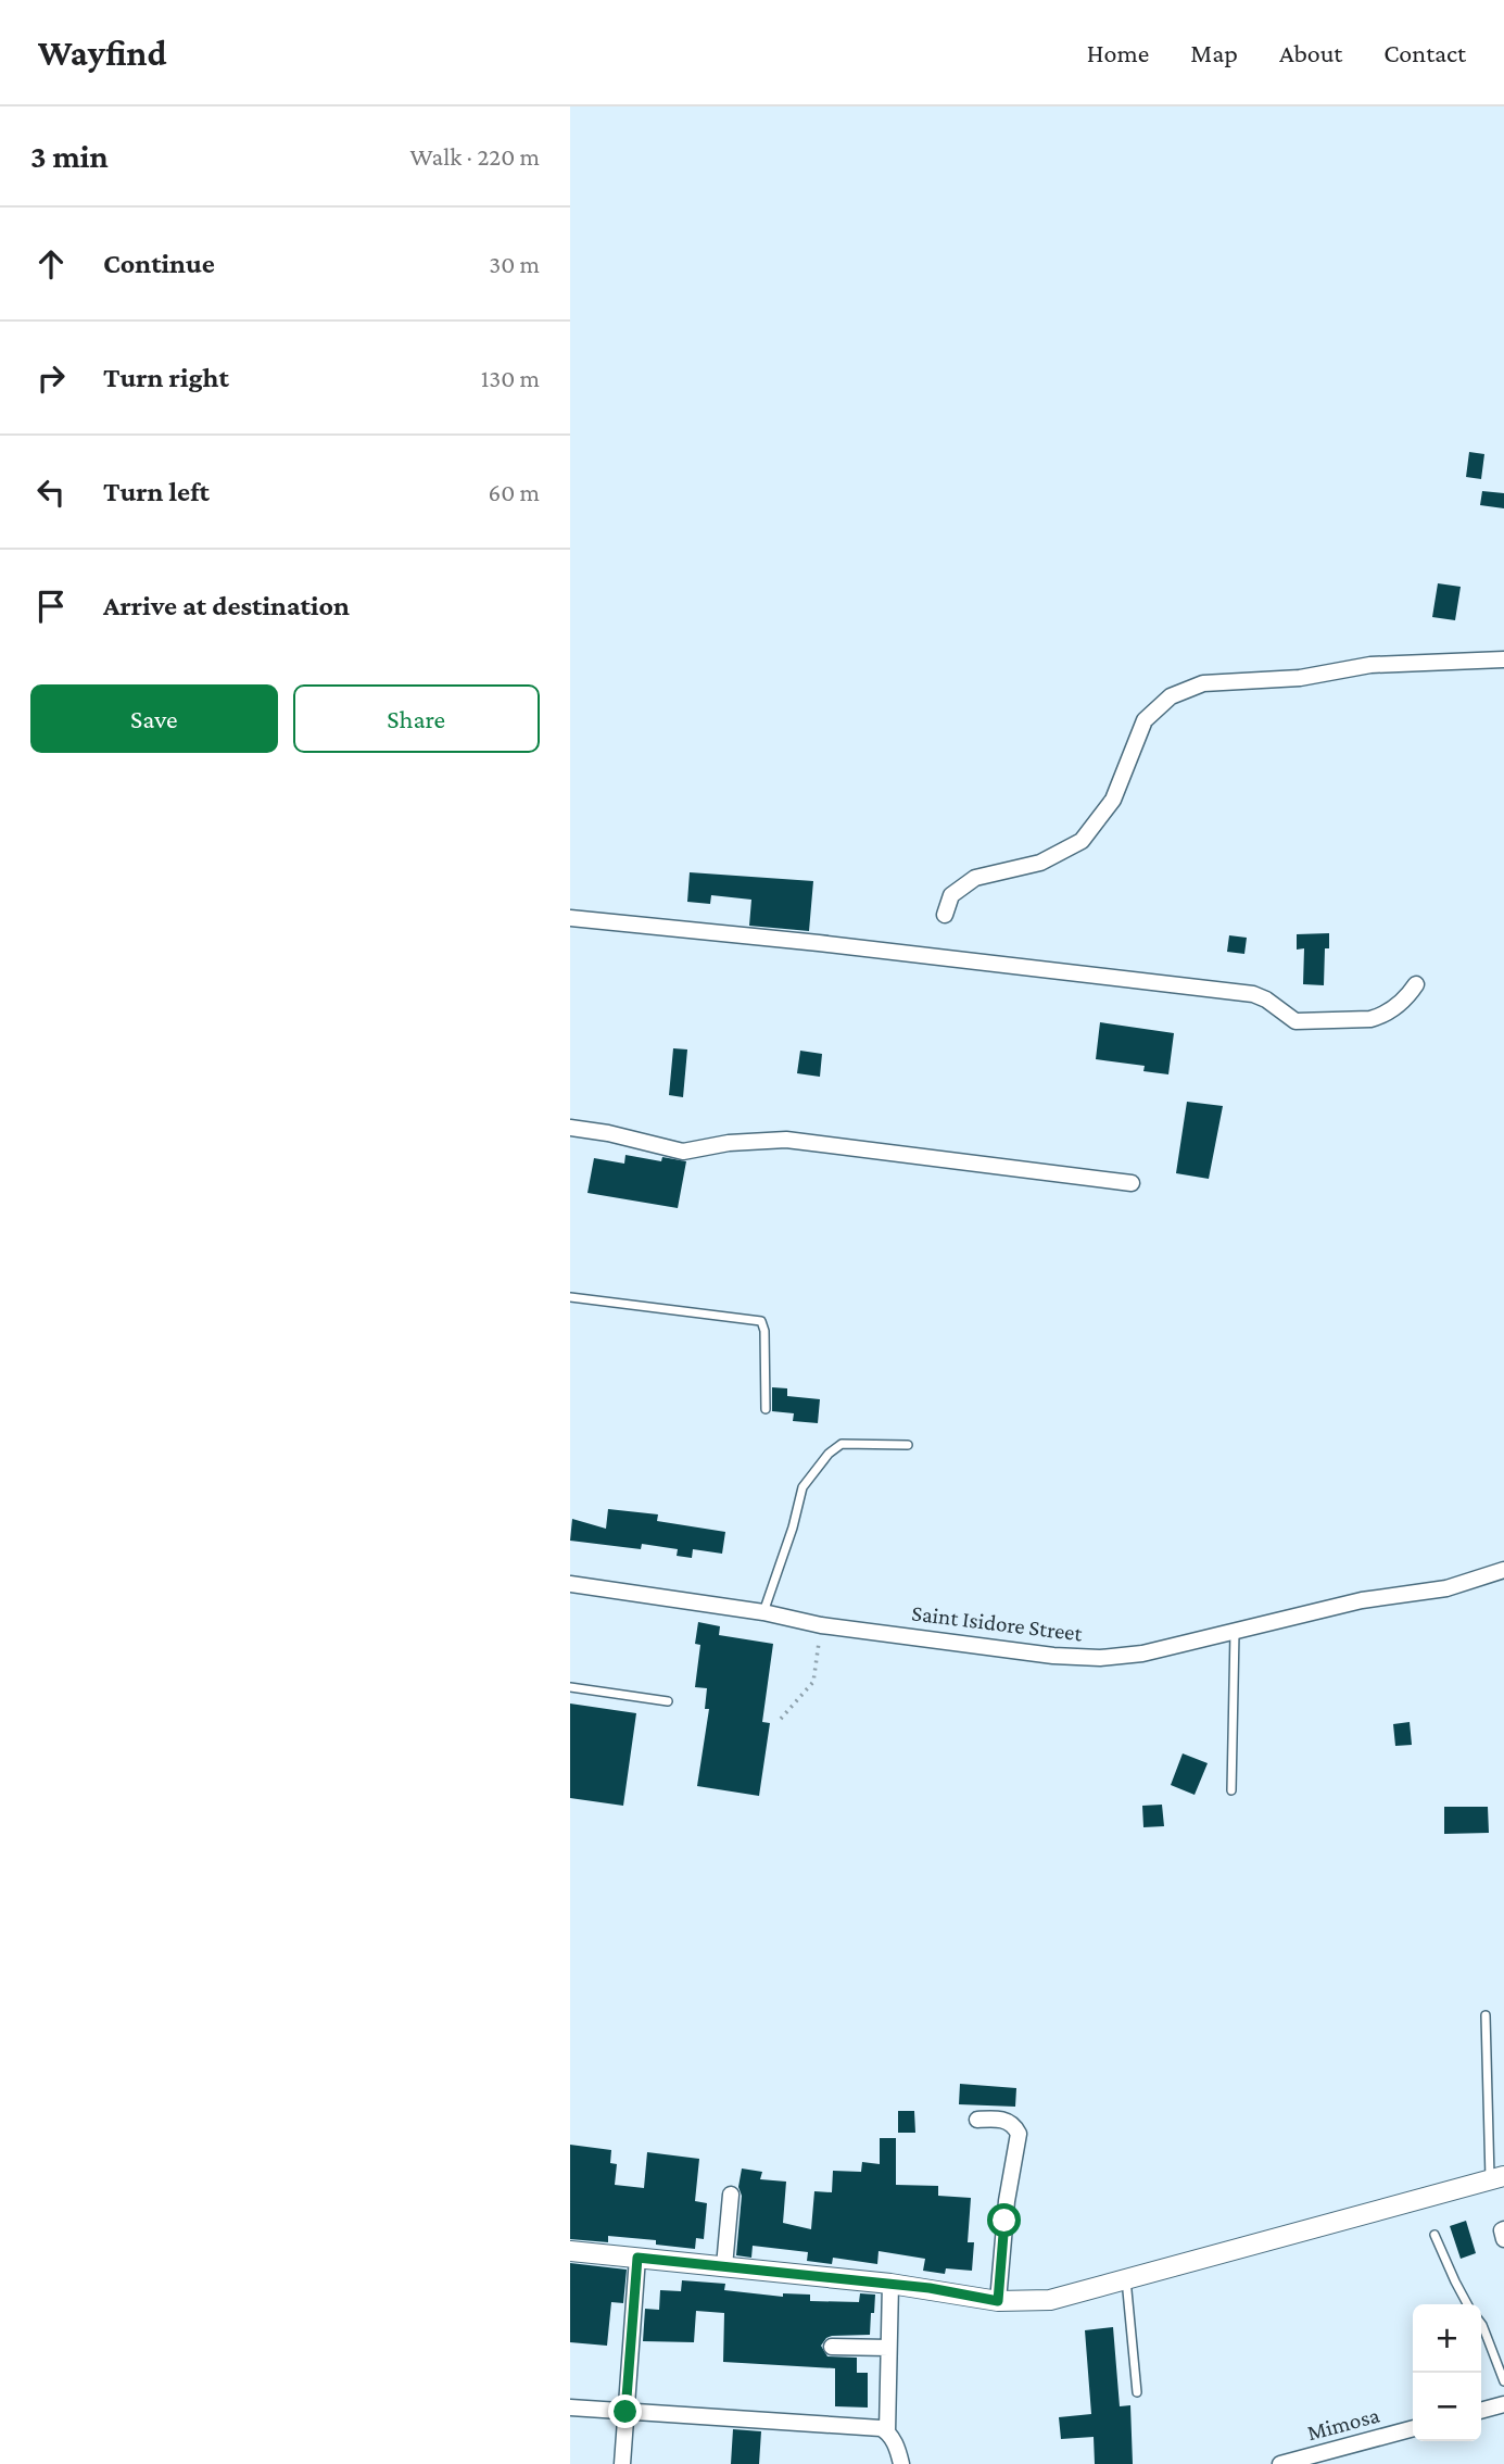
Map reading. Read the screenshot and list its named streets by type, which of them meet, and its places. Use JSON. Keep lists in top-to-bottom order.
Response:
{
  "streets": {
    "street": ["Saint Isidore Street", "Mimosa"]
  },
  "page": {
    "header": "Wayfind",
    "nav": [
      "Home",
      "Map",
      "About",
      "Contact"
    ],
    "heading": ["3 min", "Walk · 220 m"],
    "list": [
      ["Continue", "30 m"],
      ["Turn right", "130 m"],
      ["Turn left", "60 m"],
      "Arrive at destination"
    ],
    "buttons": ["Save", "Share"],
    "map_buttons": ["+", "−"]
  }
}
